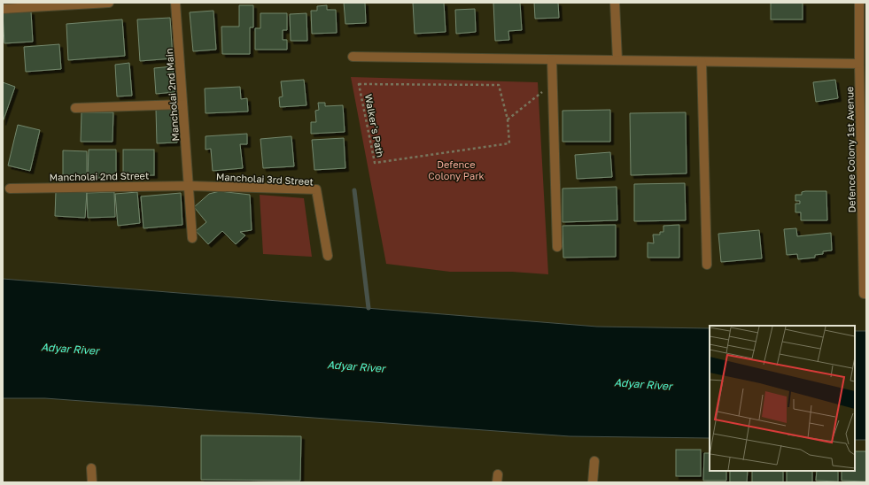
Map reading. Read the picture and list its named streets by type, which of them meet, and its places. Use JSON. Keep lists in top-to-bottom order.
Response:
{
  "streets": {
    "street": [
      "Mancholai 2nd Main",
      "Defence Colony 1st Avenue",
      "Mancholai 2nd Street",
      "Mancholai 3rd Street"
    ],
    "path": ["Walker's Path"]
  },
  "crossings": [
    ["Mancholai 2nd Main", "Mancholai 2nd Street"],
    ["Mancholai 2nd Main", "Mancholai 3rd Street"],
    ["Mancholai 2nd Street", "Mancholai 3rd Street"]
  ],
  "water": ["Adyar River"],
  "parks": ["Defence Colony Park"]
}
